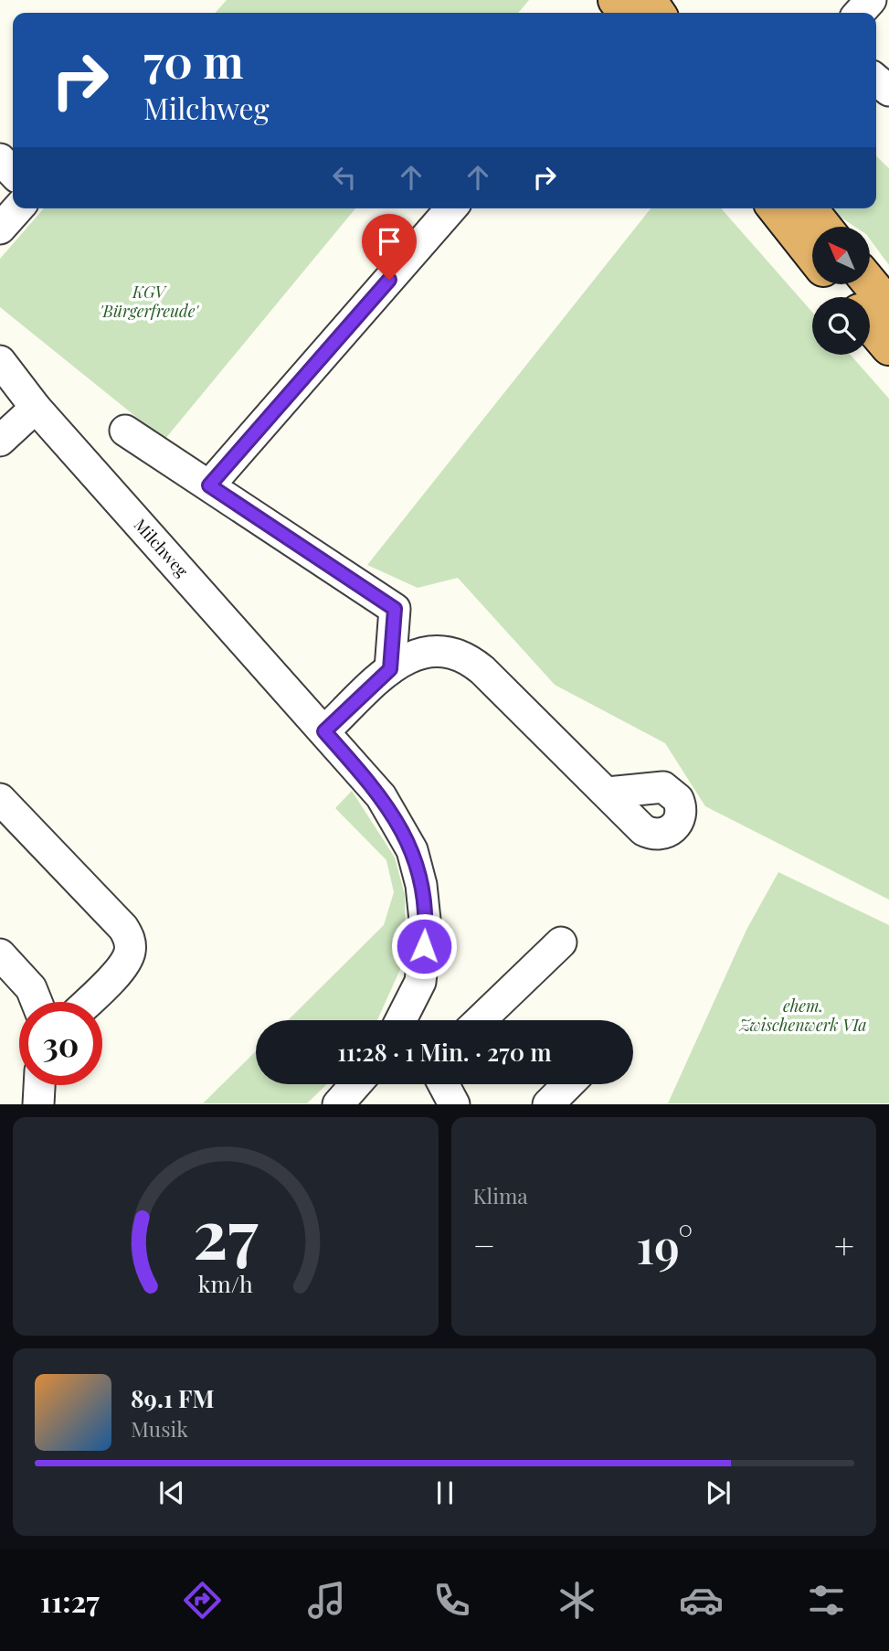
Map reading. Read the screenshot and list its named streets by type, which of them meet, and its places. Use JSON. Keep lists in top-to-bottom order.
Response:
{
  "streets": {
    "street": ["Milchweg"]
  },
  "parks": ["KGV 'Bürgerfreude'", "ehem. Zwischenwerk VIa"],
  "north": "top left",
  "page": {
    "turn": ["70 m", "Milchweg"],
    "limit": "30",
    "trip": "11:28 · 1 Min. · 270 m",
    "tile": "Klima",
    "heat": ["−", "19°", "+"],
    "song": ["89.1 FM", "Musik"],
    "tabs": "11:27",
    "gauge": ["27", "km/h"]
  }
}
